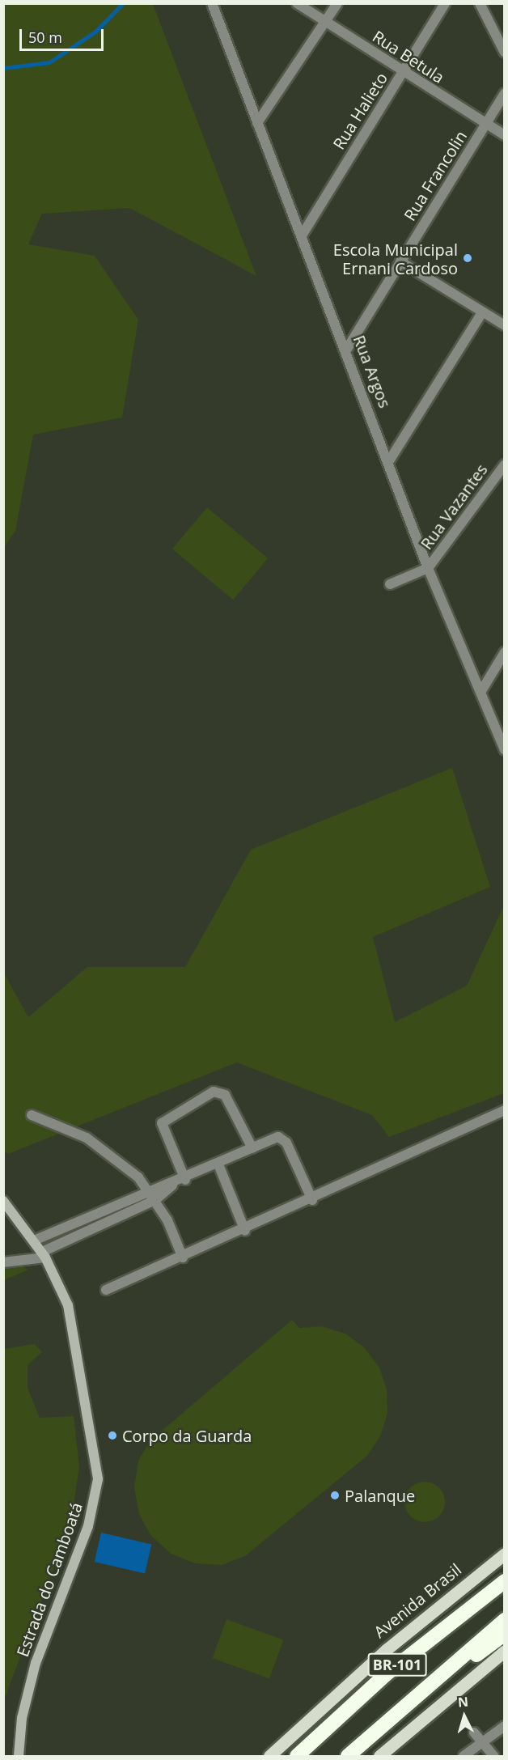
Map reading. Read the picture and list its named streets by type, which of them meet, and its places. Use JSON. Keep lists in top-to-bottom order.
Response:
{
  "streets": {
    "highway": ["BR-101"],
    "main road": ["Estrada do Camboatá", "Avenida Brasil"],
    "street": [
      "Rua Betula",
      "Rua Halieto",
      "Rua Francolin",
      "Rua Argos",
      "Rua Vazantes"
    ]
  },
  "crossings": [
    ["Rua Betula", "Rua Halieto"],
    ["Rua Betula", "Rua Francolin"],
    ["Rua Halieto", "Rua Argos"],
    ["Rua Francolin", "Rua Argos"],
    ["Rua Argos", "Rua Vazantes"]
  ],
  "places": ["Escola Municipal Ernani Cardoso", "Corpo da Guarda", "Palanque"],
  "scale_bar": "50 m",
  "north": "top"
}
